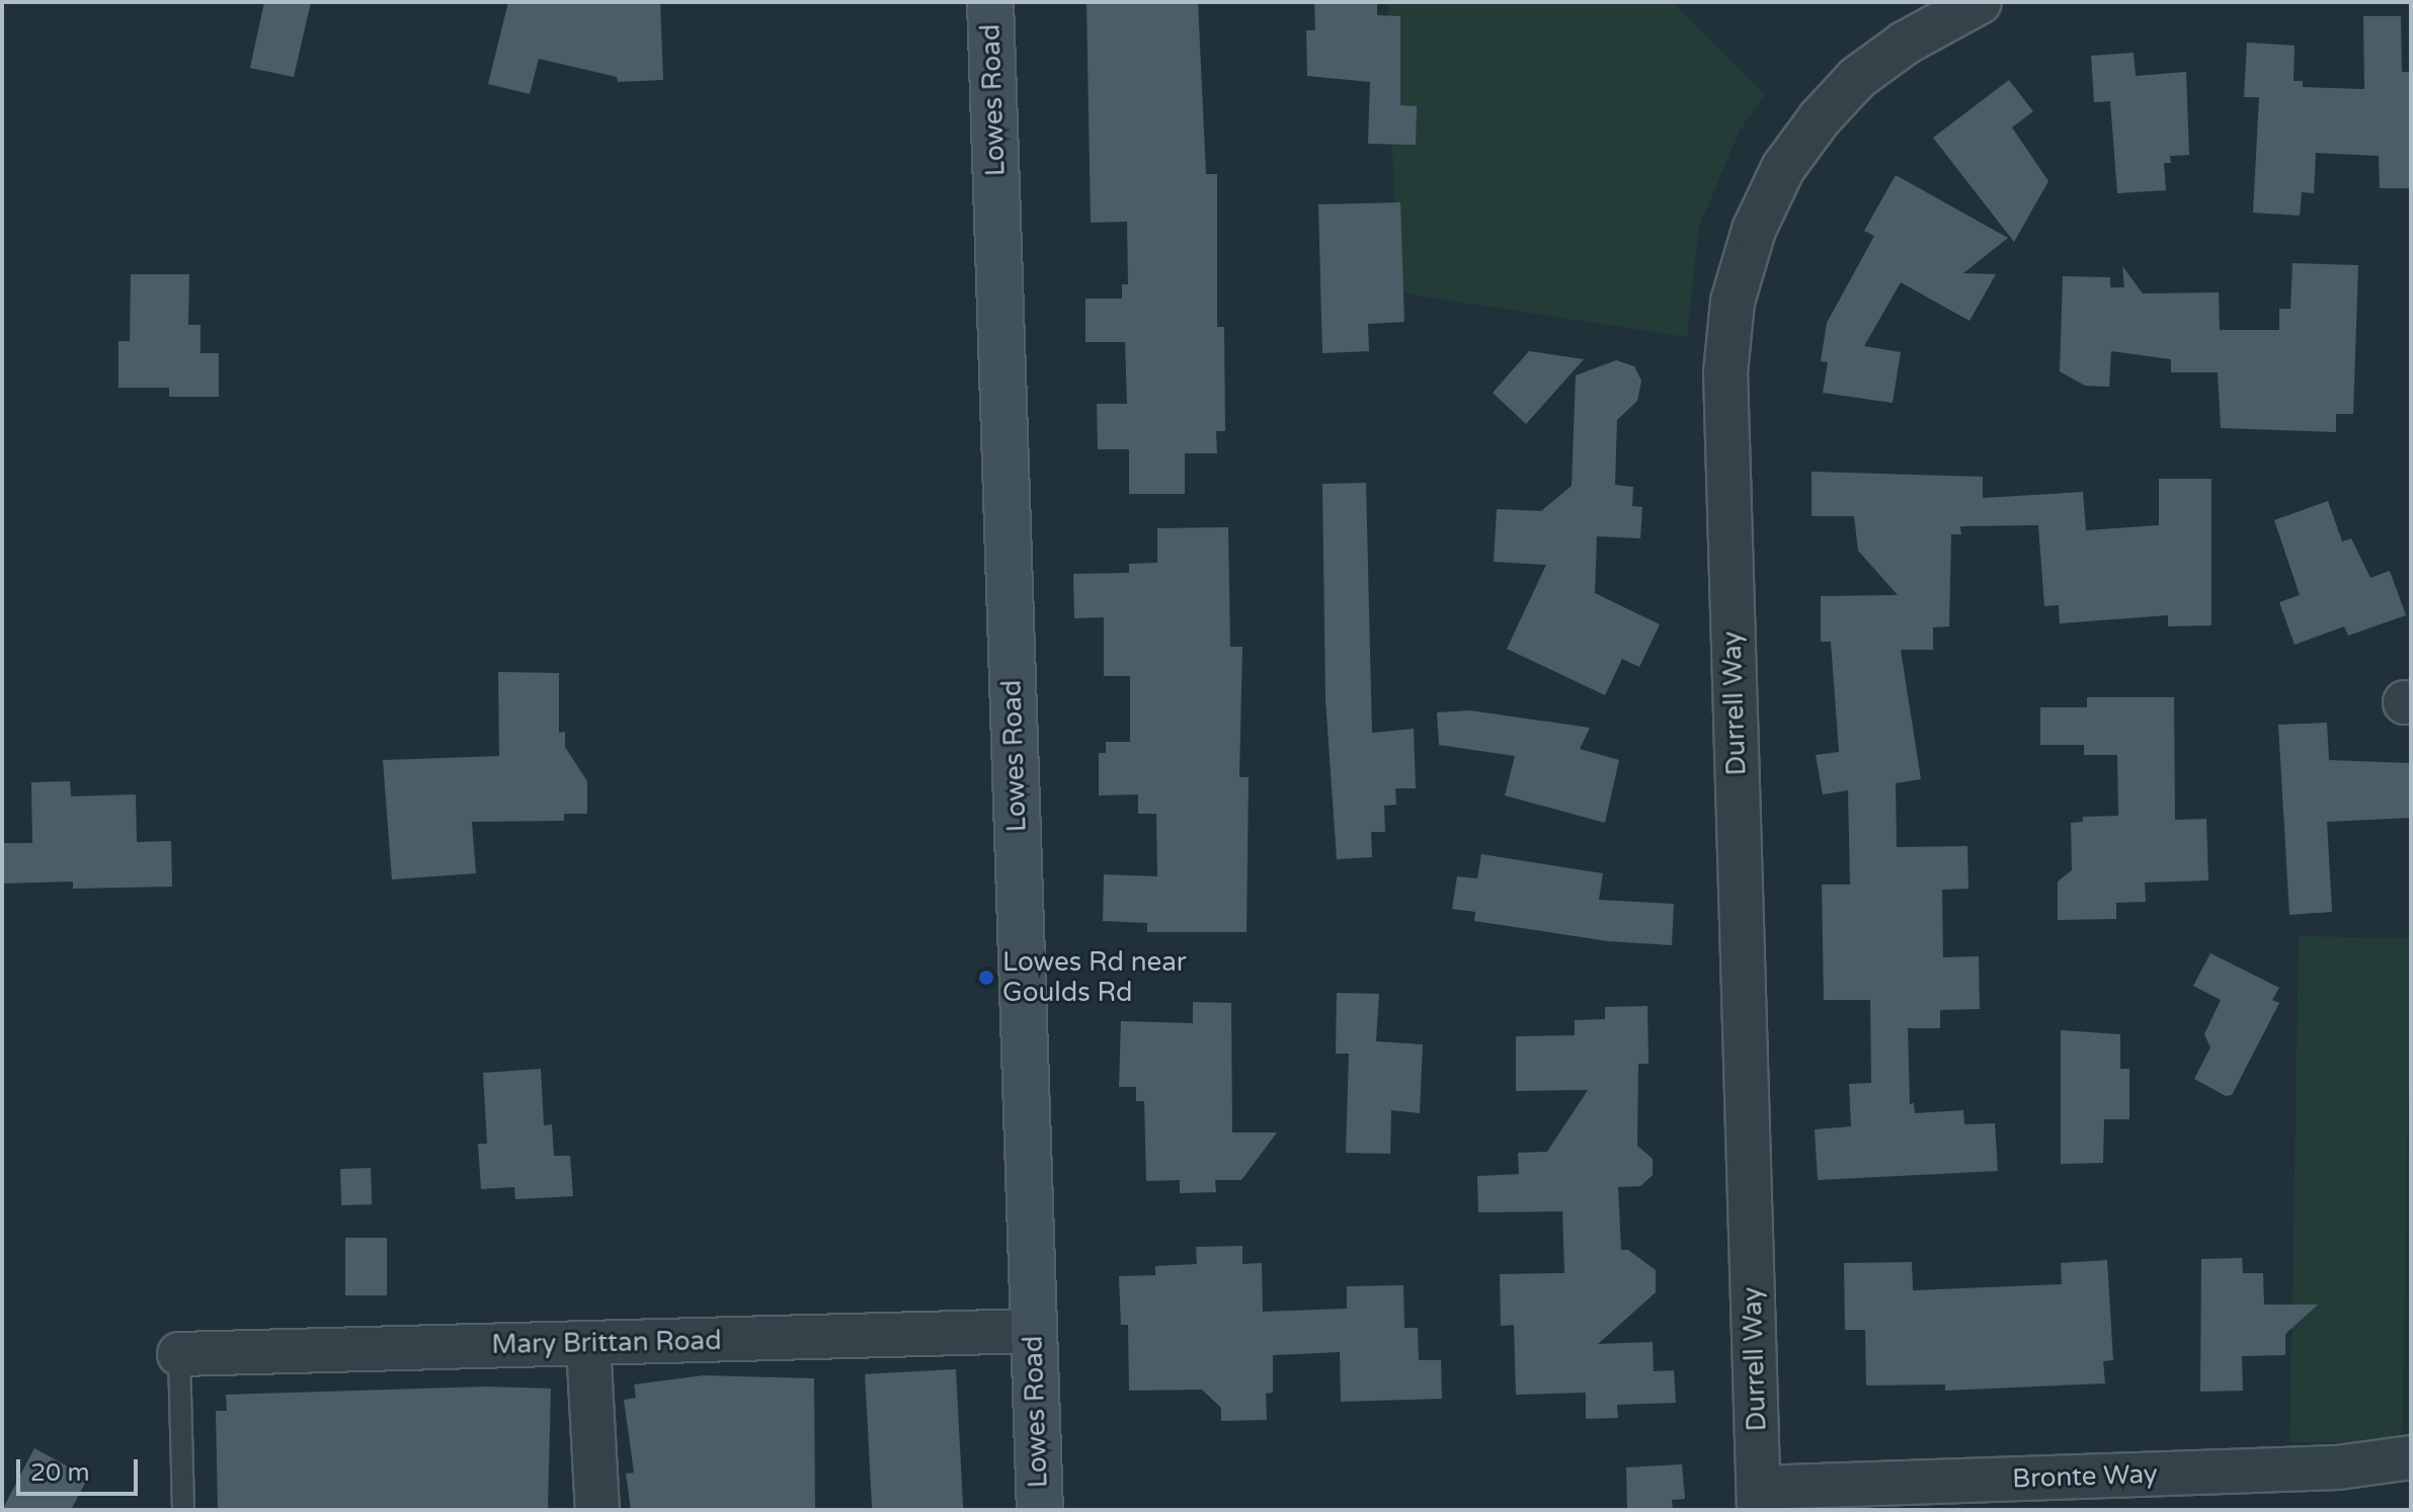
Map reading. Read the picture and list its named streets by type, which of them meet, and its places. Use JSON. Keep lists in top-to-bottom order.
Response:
{
  "streets": {
    "main road": ["Lowes Road"],
    "street": ["Durrell Way", "Mary Brittan Road", "Bronte Way"]
  },
  "crossings": [
    ["Lowes Road", "Mary Brittan Road"],
    ["Durrell Way", "Bronte Way"]
  ],
  "places": ["Lowes Rd near Goulds Rd"],
  "scale_bar": "20 m"
}
